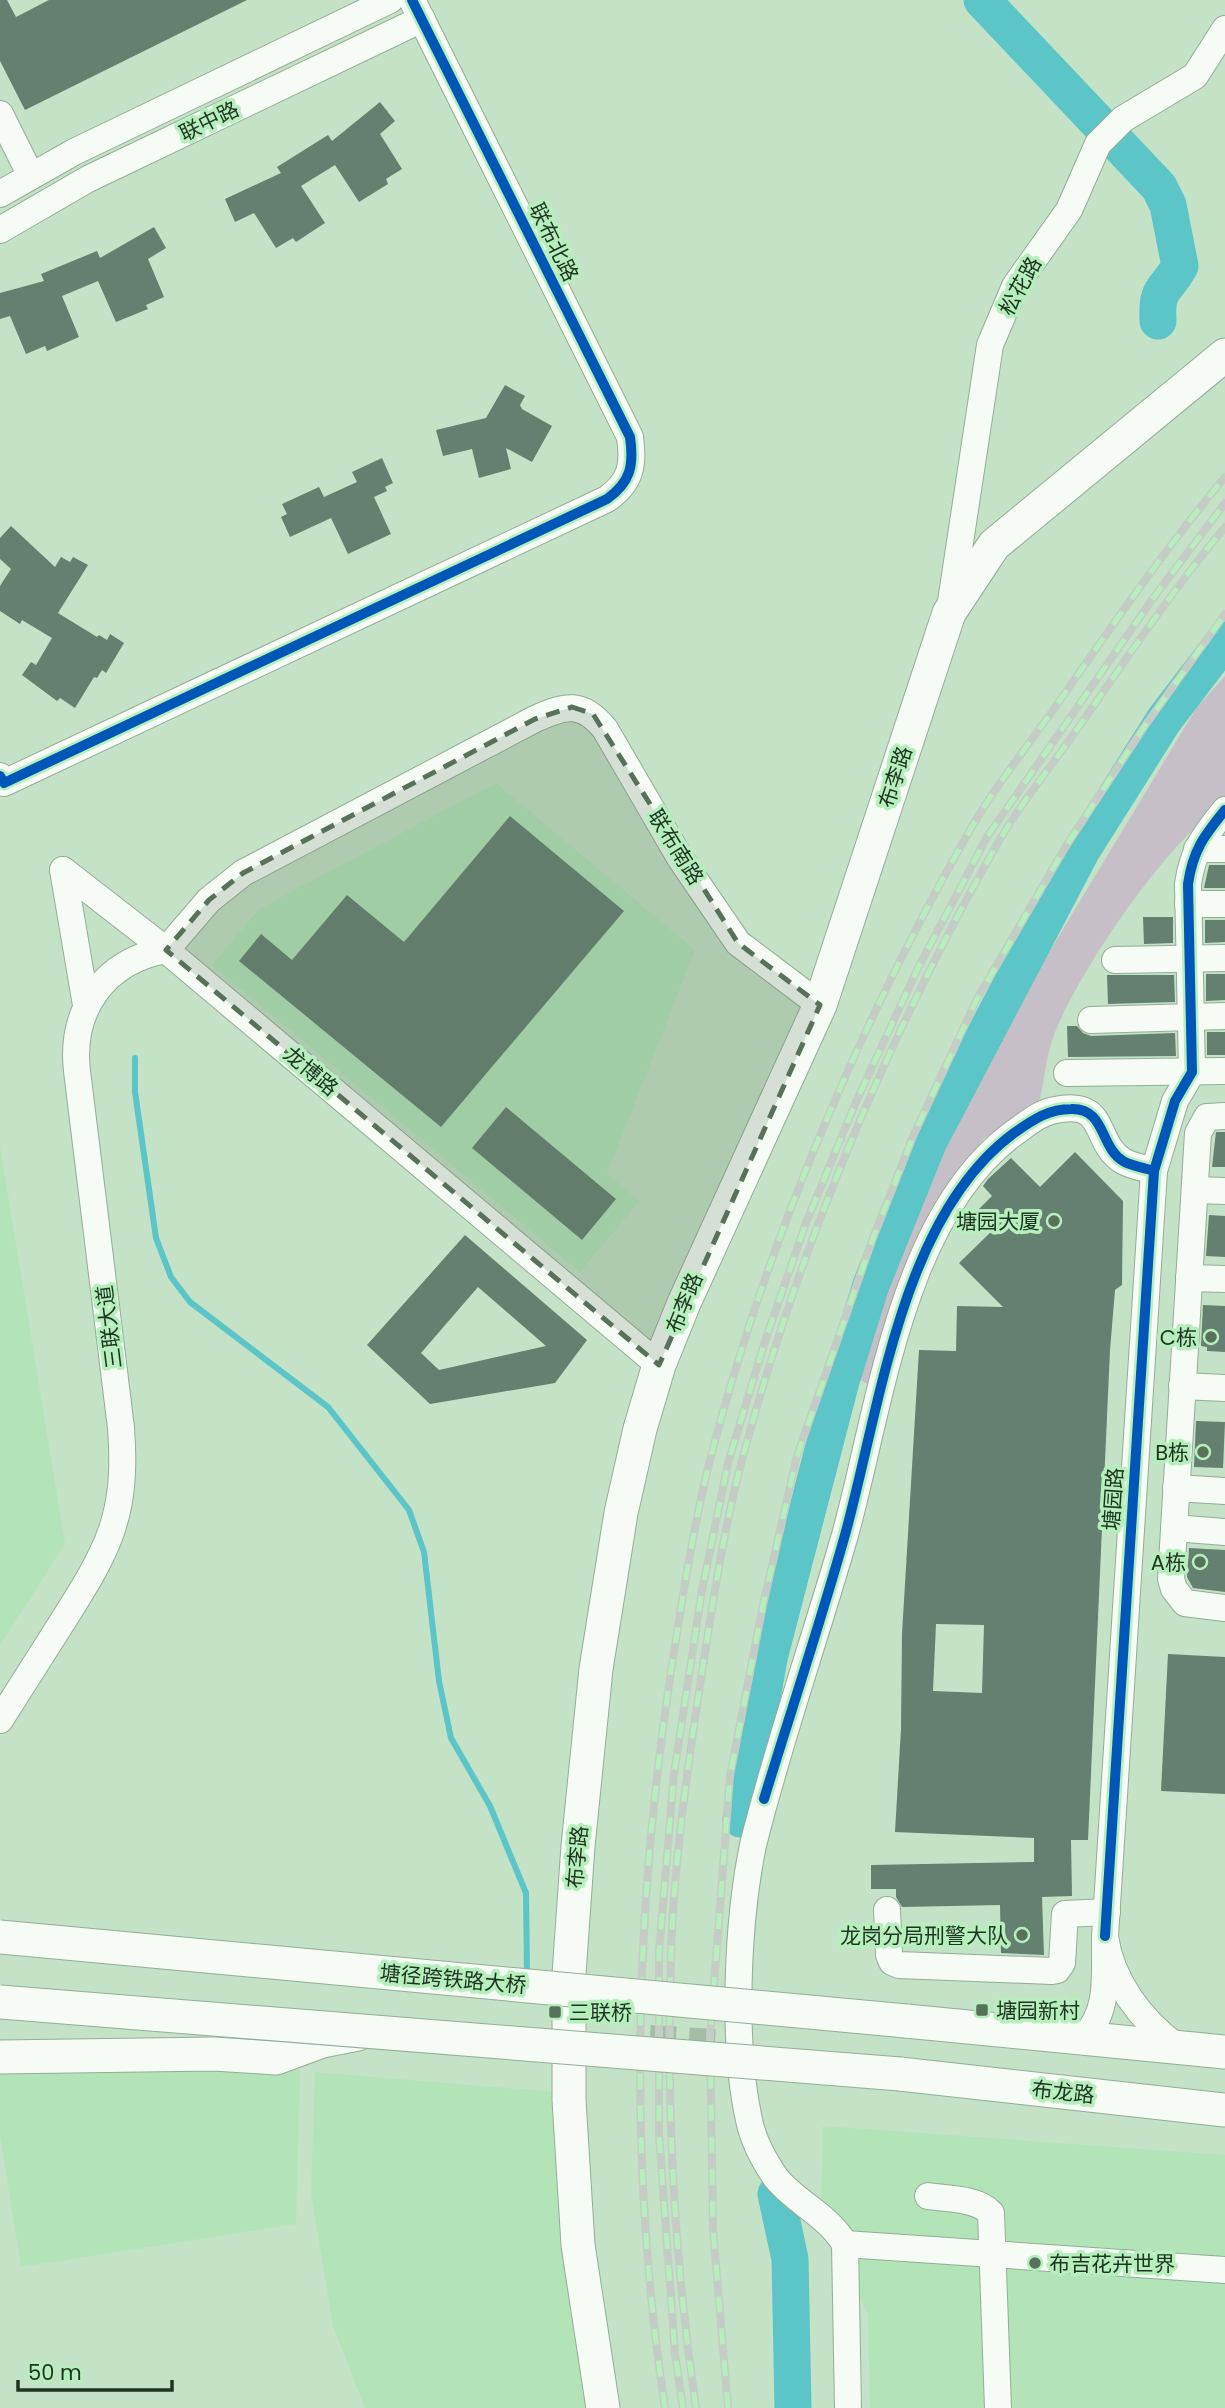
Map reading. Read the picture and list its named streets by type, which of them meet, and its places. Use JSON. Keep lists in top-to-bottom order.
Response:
{
  "streets": {
    "main road": ["布李路", "塘径跨铁路大桥", "布龙路"],
    "street": [
      "联中路",
      "联布北路",
      "松花路",
      "联布南路",
      "龙博路",
      "三联大道",
      "塘园路"
    ]
  },
  "crossings": [
    ["联中路", "联布北路"],
    ["松花路", "布李路"],
    ["布李路", "联布南路"],
    ["布李路", "龙博路"],
    ["联布南路", "龙博路"],
    ["联布南路", "三联大道"],
    ["龙博路", "三联大道"],
    ["塘园路", "塘径跨铁路大桥"]
  ],
  "places": {
    "other": [
      "塘园大厦",
      "C栋",
      "B栋",
      "A栋",
      "龙岗分局刑警大队",
      "布吉花卉世界"
    ],
    "transit": ["塘园新村", "三联桥"]
  },
  "scale_bar": "50 m"
}
